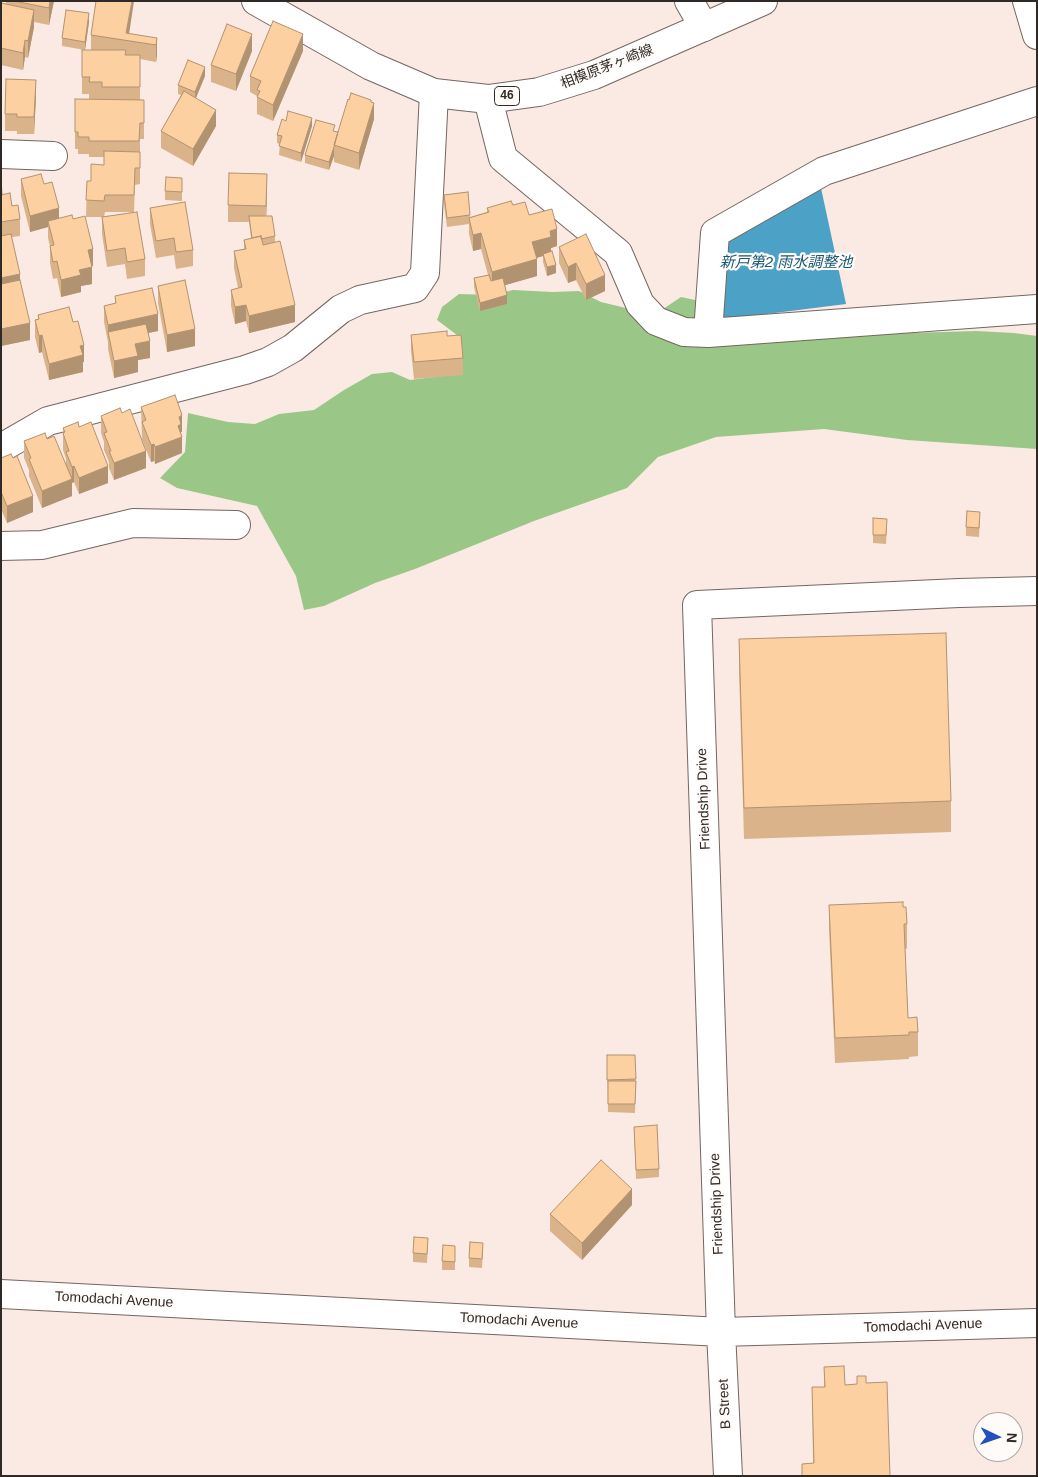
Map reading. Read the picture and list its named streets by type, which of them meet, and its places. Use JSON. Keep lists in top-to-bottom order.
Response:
{
  "streets": {
    "street": [
      "相模原茅ヶ崎線",
      "46",
      "Friendship Drive",
      "Tomodachi Avenue",
      "B Street"
    ]
  },
  "crossings": [
    ["Friendship Drive", "Tomodachi Avenue"],
    ["Friendship Drive", "B Street"],
    ["Tomodachi Avenue", "B Street"]
  ],
  "water": ["新戸第2 雨水調整池"],
  "north": "right"
}
